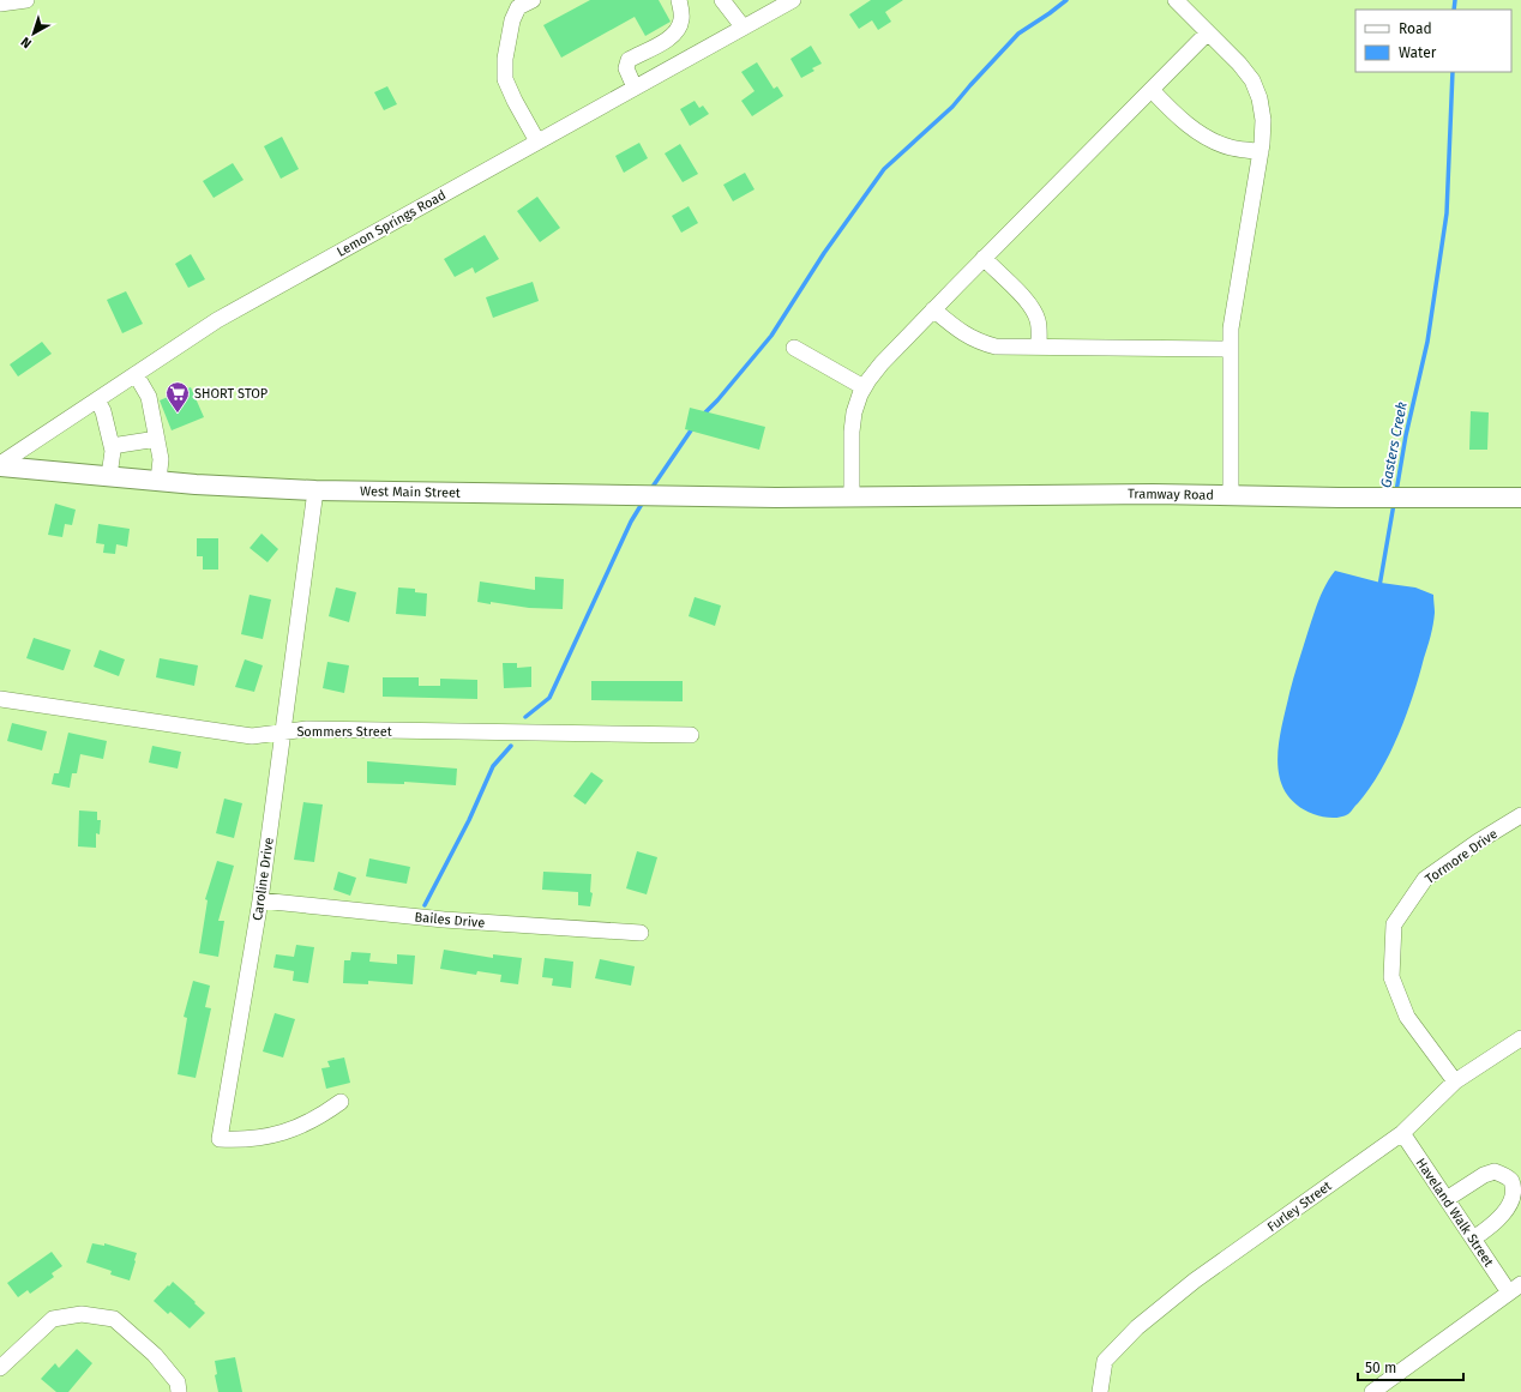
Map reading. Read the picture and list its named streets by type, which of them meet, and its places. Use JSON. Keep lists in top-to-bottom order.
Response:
{
  "streets": {
    "main road": ["West Main Street", "Tramway Road"],
    "street": [
      "Lemon Springs Road",
      "Sommers Street",
      "Tormore Drive",
      "Caroline Drive",
      "Bailes Drive",
      "Furley Street",
      "Haveland Walk Street"
    ]
  },
  "crossings": [
    ["Lemon Springs Road", "West Main Street"],
    ["West Main Street", "Tramway Road"],
    ["West Main Street", "Caroline Drive"],
    ["Sommers Street", "Caroline Drive"],
    ["Tormore Drive", "Furley Street"],
    ["Caroline Drive", "Bailes Drive"],
    ["Furley Street", "Haveland Walk Street"]
  ],
  "water": ["Gasters Creek"],
  "places": {
    "supermarket": ["SHORT STOP"]
  },
  "legend": ["Road", "Water"],
  "scale_bar": "50 m",
  "north": "bottom left"
}
